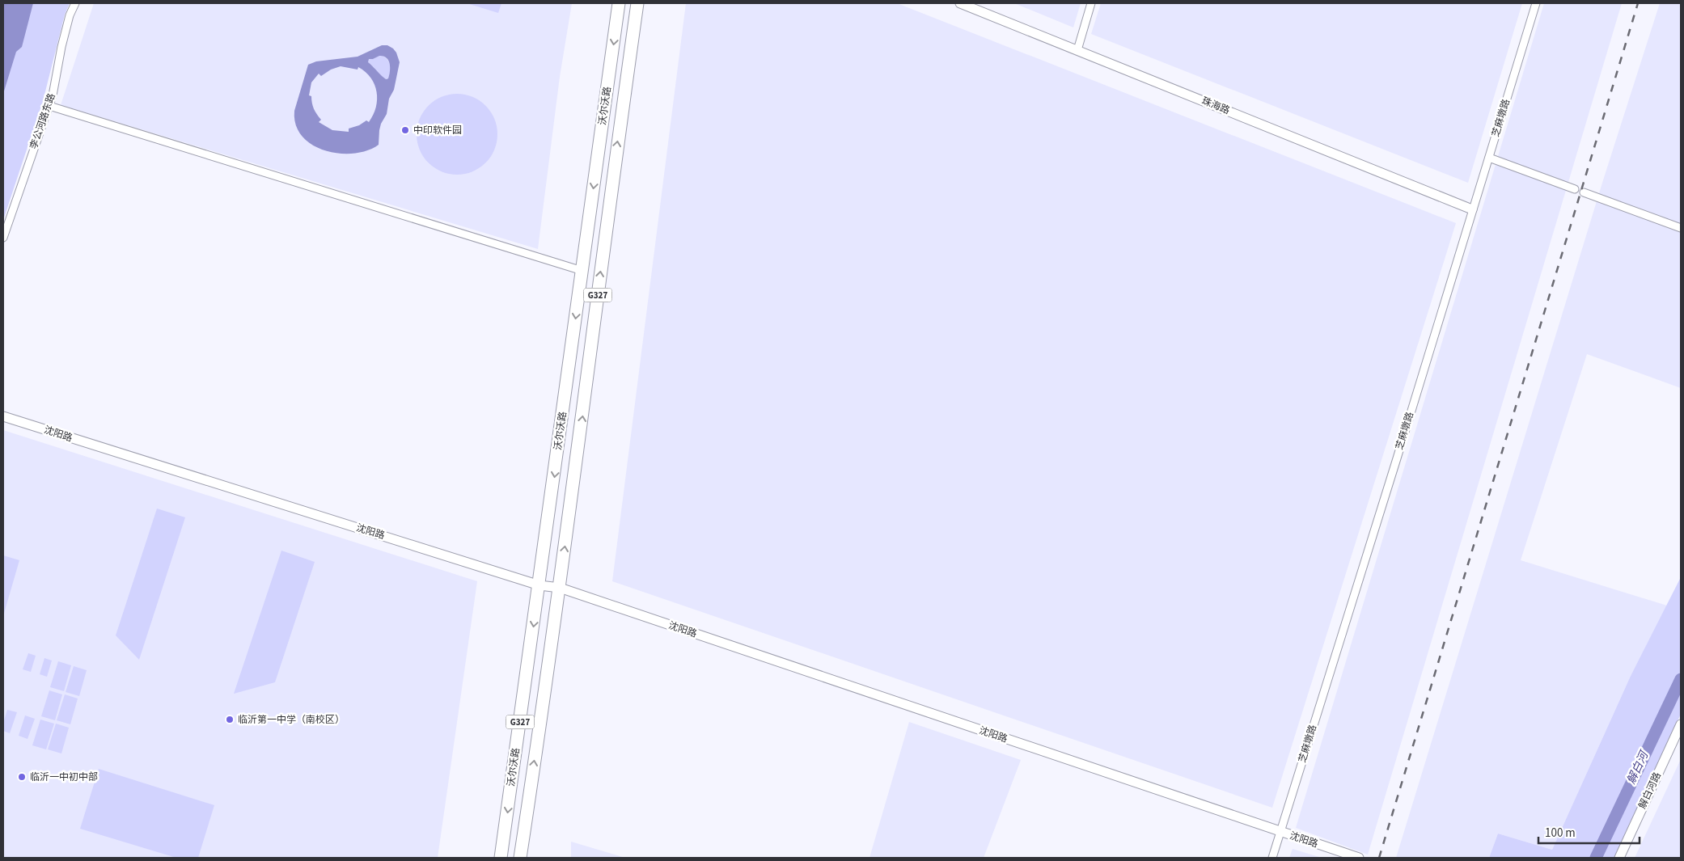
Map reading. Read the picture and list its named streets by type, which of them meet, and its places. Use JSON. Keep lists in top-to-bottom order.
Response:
{
  "streets": {
    "highway": ["沃尔沃路", "G327"],
    "street": [
      "珠海路",
      "芝麻墩路",
      "李公河路东路",
      "沈阳路",
      "解白河路"
    ]
  },
  "crossings": [
    ["沃尔沃路", "沈阳路"],
    ["珠海路", "芝麻墩路"],
    ["芝麻墩路", "沈阳路"]
  ],
  "water": ["解白河"],
  "places": ["中印软件园", "临沂第一中学（南校区）", "临沂一中初中部"],
  "scale_bar": "100 m"
}
